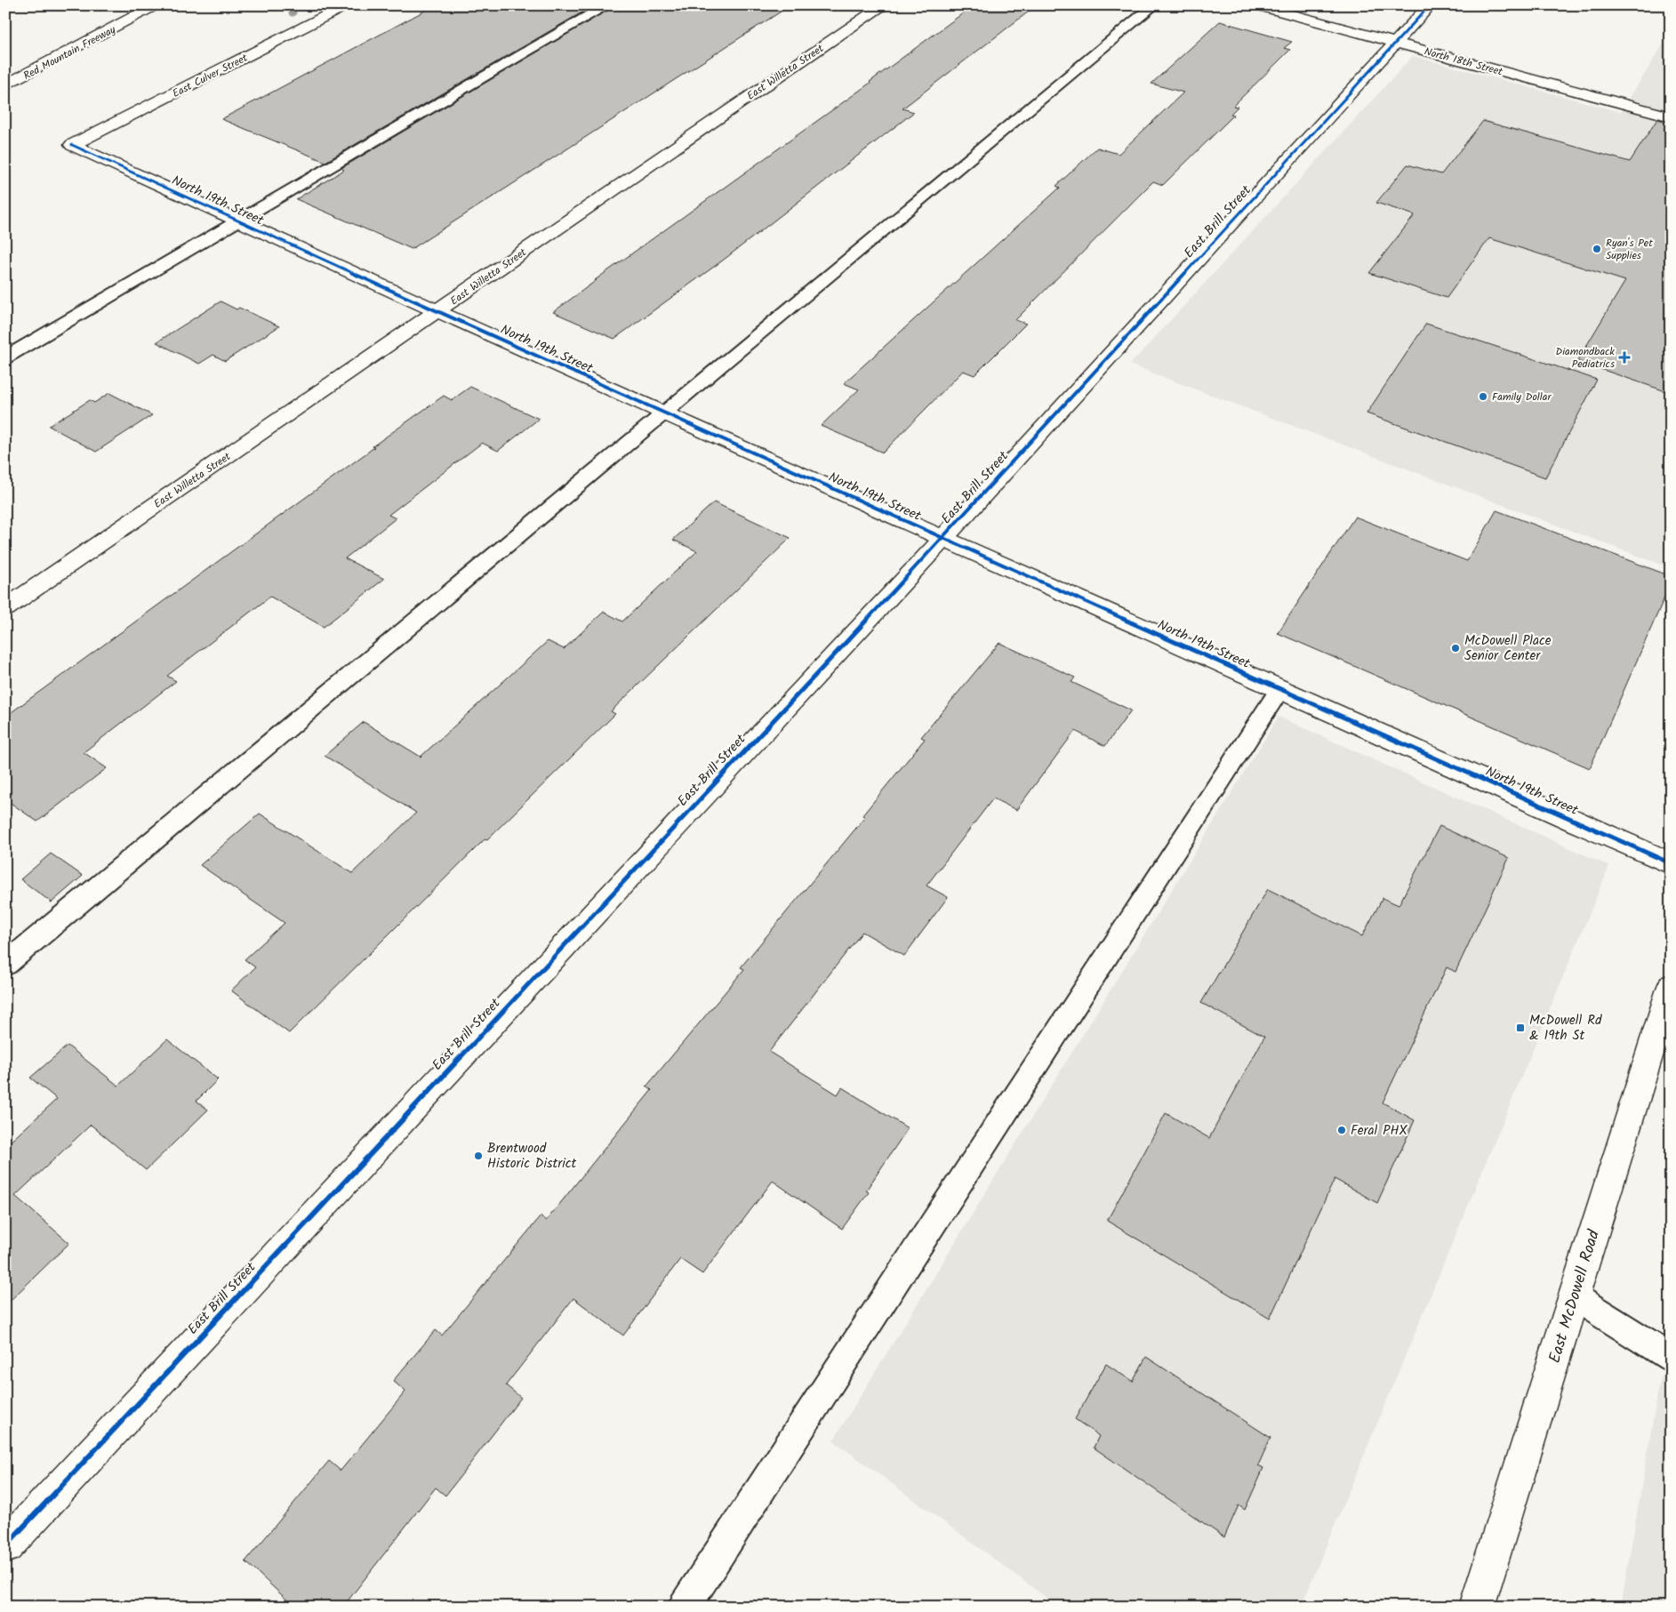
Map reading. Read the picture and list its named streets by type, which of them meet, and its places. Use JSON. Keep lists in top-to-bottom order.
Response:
{
  "streets": {
    "main road": [
      "Red Mountain Freeway",
      "North 18th Street",
      "East Willetta Street",
      "East Culver Street",
      "North 19th Street",
      "East Brill Street",
      "East McDowell Road"
    ]
  },
  "crossings": [
    ["North 18th Street", "East Brill Street"],
    ["East Willetta Street", "North 19th Street"],
    ["East Culver Street", "North 19th Street"],
    ["North 19th Street", "East Brill Street"]
  ],
  "places": {
    "other": [
      "Ryan's Pet Supplies",
      "Family Dollar",
      "McDowell Place Senior Center",
      "Feral PHX",
      "Brentwood Historic District"
    ],
    "health": ["Diamondback Pediatrics"],
    "transit": ["McDowell Rd & 19th St"]
  }
}
